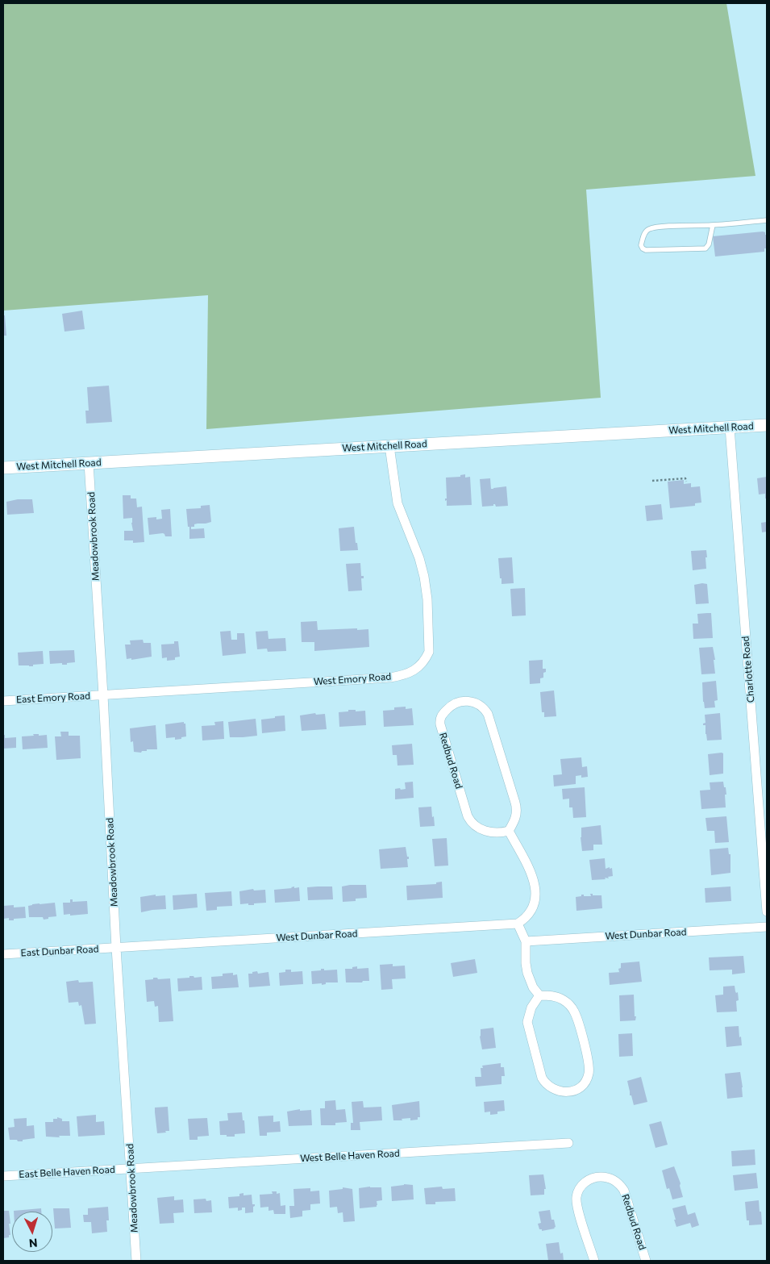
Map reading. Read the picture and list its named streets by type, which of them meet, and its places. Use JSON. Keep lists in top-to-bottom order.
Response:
{
  "streets": {
    "main road": ["West Mitchell Road"],
    "street": [
      "Meadowbrook Road",
      "Charlotte Road",
      "West Emory Road",
      "East Emory Road",
      "Redbud Road",
      "West Dunbar Road",
      "East Dunbar Road",
      "West Belle Haven Road",
      "East Belle Haven Road"
    ]
  },
  "crossings": [
    ["West Mitchell Road", "Meadowbrook Road"],
    ["West Mitchell Road", "Charlotte Road"],
    ["West Mitchell Road", "West Emory Road"],
    ["Meadowbrook Road", "West Emory Road"],
    ["Meadowbrook Road", "East Emory Road"],
    ["Meadowbrook Road", "West Dunbar Road"],
    ["Meadowbrook Road", "East Dunbar Road"],
    ["Meadowbrook Road", "West Belle Haven Road"],
    ["Meadowbrook Road", "East Belle Haven Road"],
    ["West Emory Road", "East Emory Road"],
    ["West Dunbar Road", "East Dunbar Road"],
    ["West Belle Haven Road", "East Belle Haven Road"]
  ],
  "north": "bottom"
}
